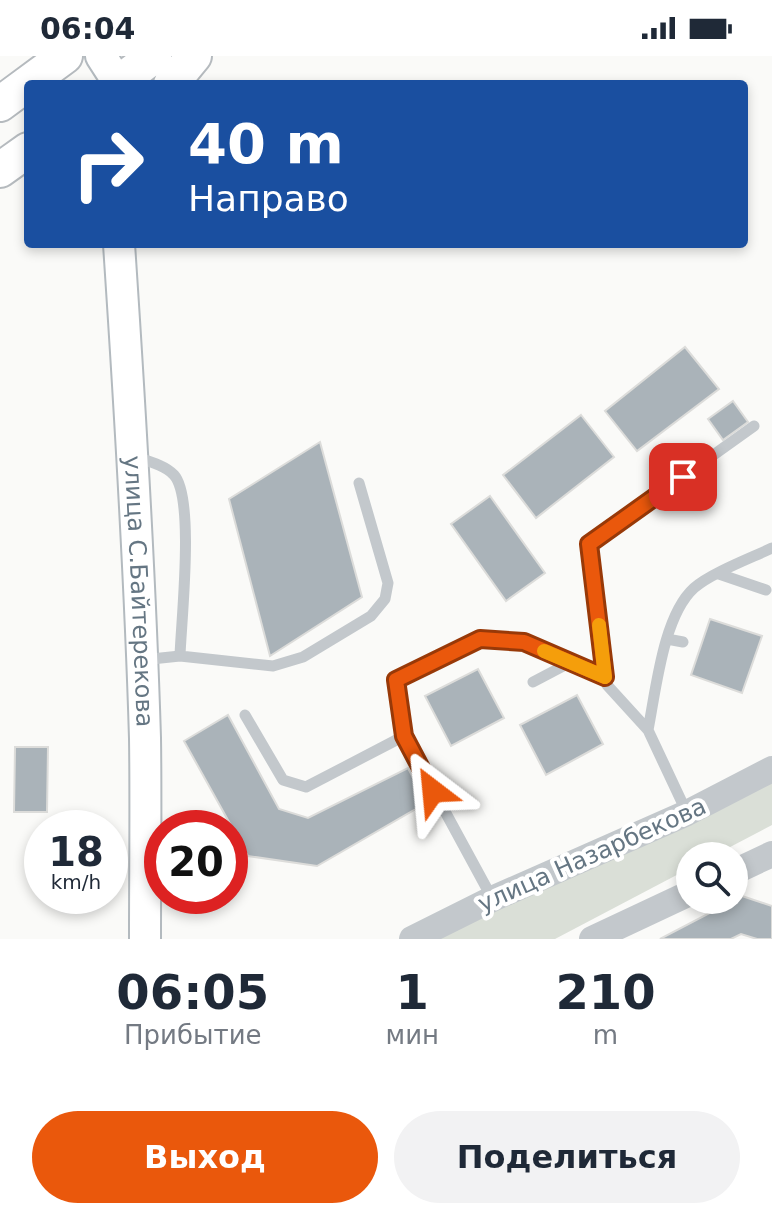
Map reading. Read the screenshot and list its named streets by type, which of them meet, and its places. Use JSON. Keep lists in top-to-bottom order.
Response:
{
  "streets": {
    "main road": ["улица С.Байтерекова"],
    "street": ["улица Назарбекова"]
  },
  "page": {
    "status": "06:04",
    "turn": ["40 m", "Направо"],
    "speed": "18 km/h",
    "limit": "20",
    "eta": [
      "06:05",
      "Прибытие",
      "1",
      "мин",
      "210",
      "m"
    ],
    "buttons": ["Выход", "Поделиться"]
  }
}
